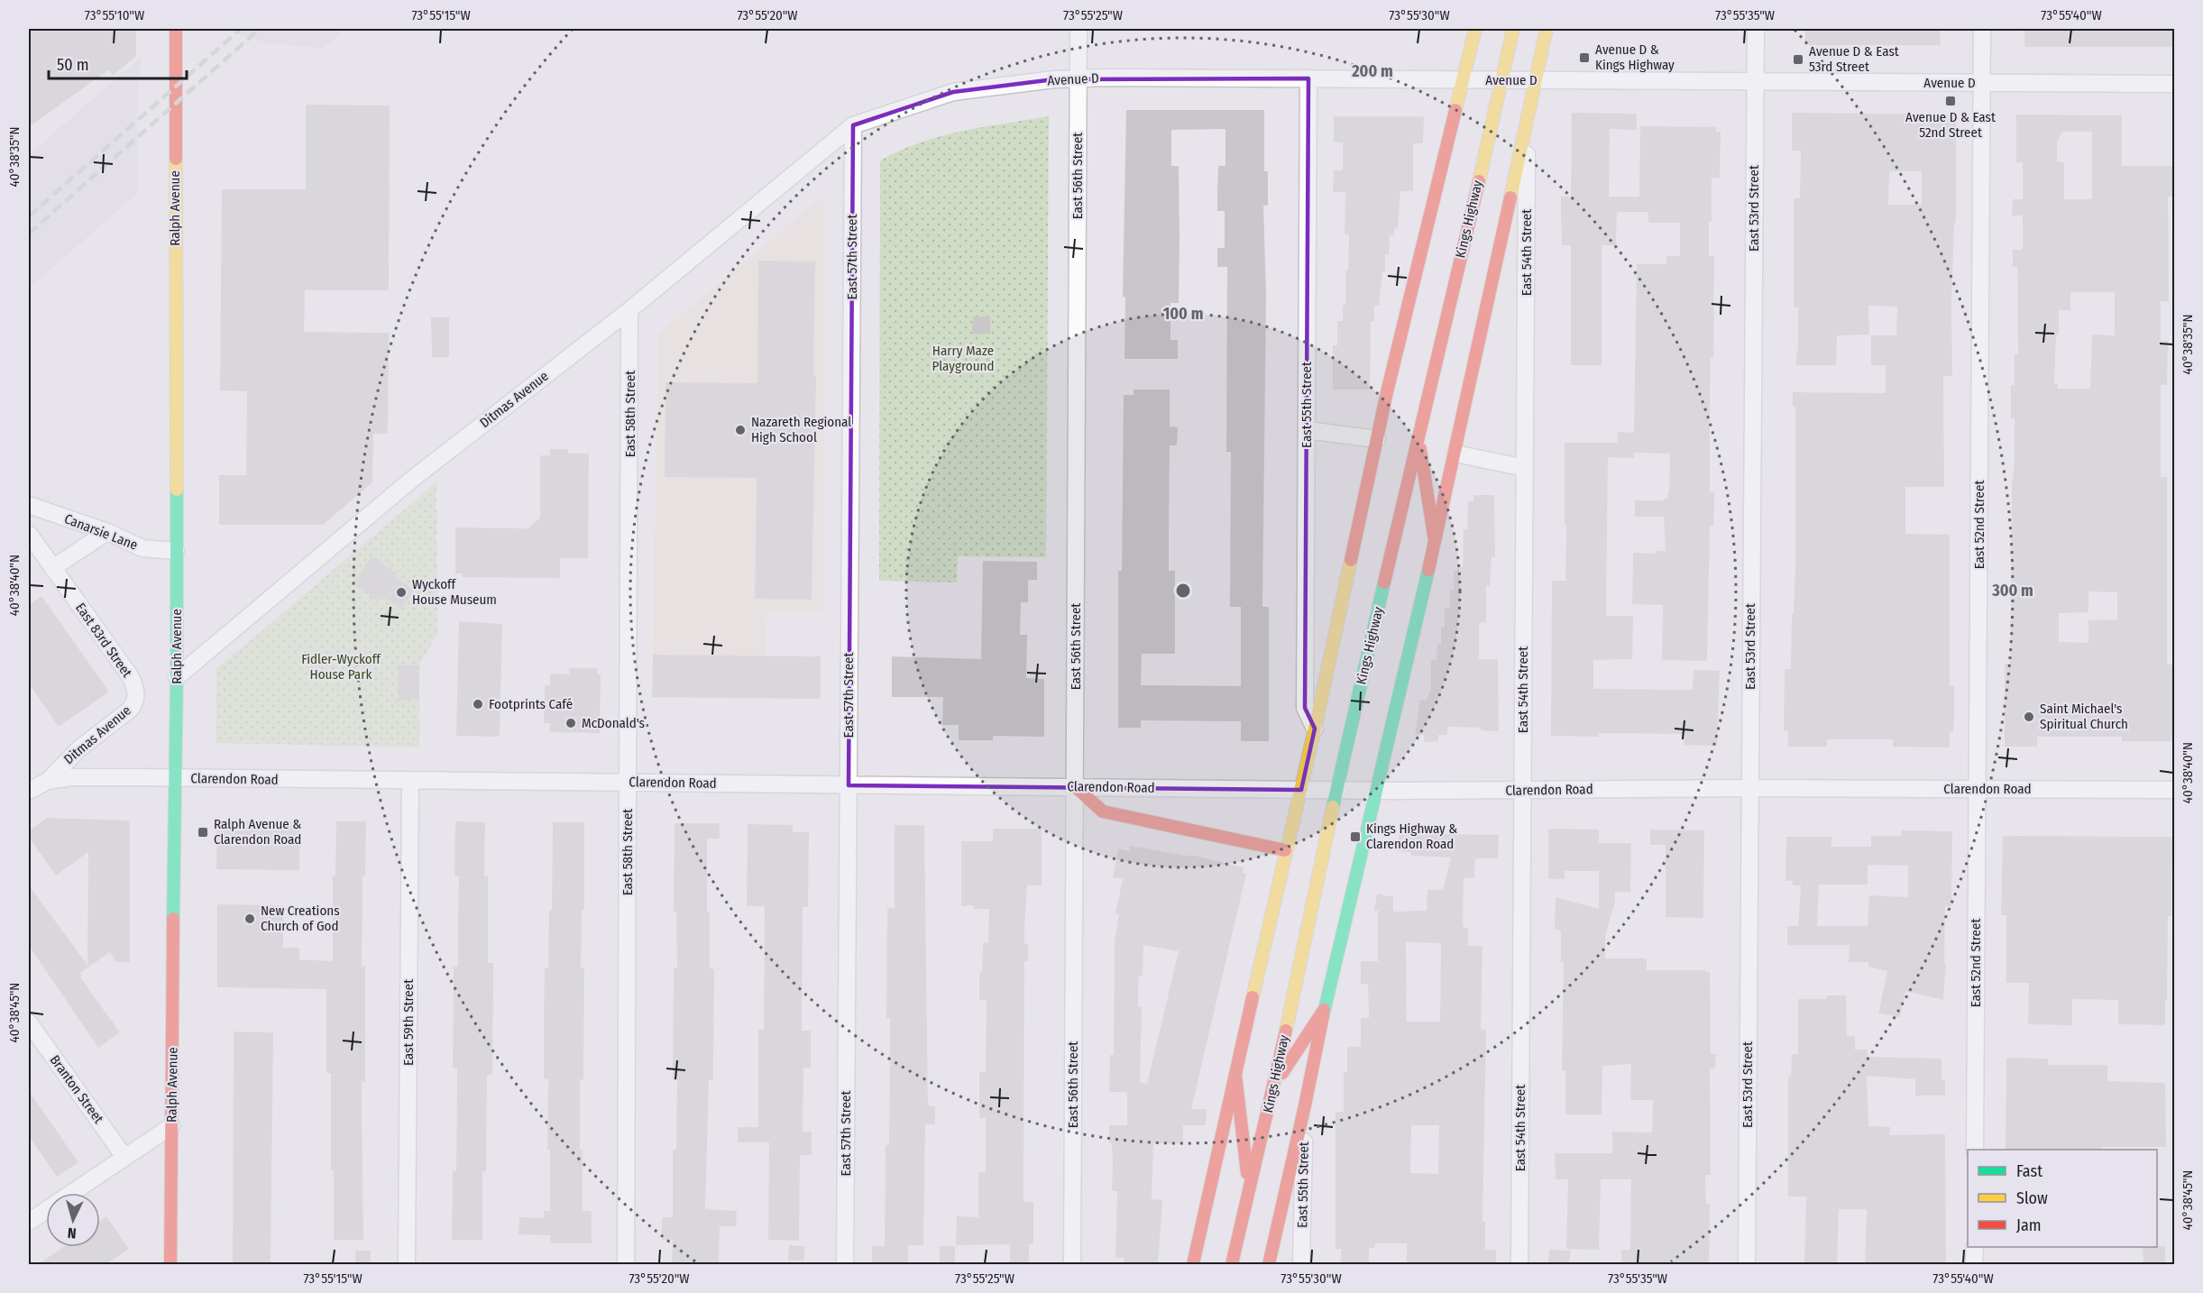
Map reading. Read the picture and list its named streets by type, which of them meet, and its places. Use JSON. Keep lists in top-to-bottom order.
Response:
{
  "streets": {
    "main road": ["Ralph Avenue", "Kings Highway"],
    "street": [
      "Avenue D",
      "East 56th Street",
      "East 53rd Street",
      "East 54th Street",
      "East 57th Street",
      "Ditmas Avenue",
      "East 55th Street",
      "East 58th Street",
      "East 52nd Street",
      "Canarsie Lane",
      "East 83rd Street",
      "Clarendon Road",
      "East 59th Street",
      "Branton Street"
    ]
  },
  "crossings": [
    ["Avenue D", "East 56th Street"],
    ["Avenue D", "East 53rd Street"],
    ["Avenue D", "Kings Highway"],
    ["Avenue D", "East 57th Street"],
    ["Avenue D", "Ditmas Avenue"],
    ["Avenue D", "East 55th Street"],
    ["Avenue D", "East 52nd Street"],
    ["East 56th Street", "Clarendon Road"],
    ["Ralph Avenue", "Ditmas Avenue"],
    ["Ralph Avenue", "Canarsie Lane"],
    ["Ralph Avenue", "Clarendon Road"],
    ["East 53rd Street", "Clarendon Road"],
    ["Kings Highway", "Clarendon Road"],
    ["East 54th Street", "Clarendon Road"],
    ["East 57th Street", "Ditmas Avenue"],
    ["East 57th Street", "Clarendon Road"],
    ["Ditmas Avenue", "East 58th Street"],
    ["Ditmas Avenue", "East 83rd Street"],
    ["Ditmas Avenue", "Clarendon Road"],
    ["East 58th Street", "Clarendon Road"],
    ["East 52nd Street", "Clarendon Road"],
    ["Clarendon Road", "East 59th Street"]
  ],
  "parks": ["Harry Maze Playground", "Fidler-Wyckoff House Park"],
  "places": {
    "transit": [
      "Avenue D & Kings Highway",
      "Avenue D & East 53rd Street",
      "Avenue D & East 52nd Street",
      "Ralph Avenue & Clarendon Road",
      "Kings Highway & Clarendon Road"
    ],
    "other": [
      "Nazareth Regional High School",
      "Wyckoff House Museum",
      "Footprints Café",
      "Saint Michael's Spiritual Church",
      "McDonald's",
      "New Creations Church of God"
    ]
  },
  "legend": ["Fast", "Slow", "Jam"],
  "scale_bar": "50 m",
  "north": "bottom",
  "coordinates": [
    "73°55'10\"W",
    "73°55'15\"W",
    "73°55'20\"W",
    "73°55'25\"W",
    "73°55'30\"W",
    "73°55'35\"W",
    "73°55'40\"W",
    "40°38'35\"N",
    "40°38'40\"N",
    "40°38'45\"N"
  ],
  "rings": ["200 m", "100 m", "300 m"]
}
